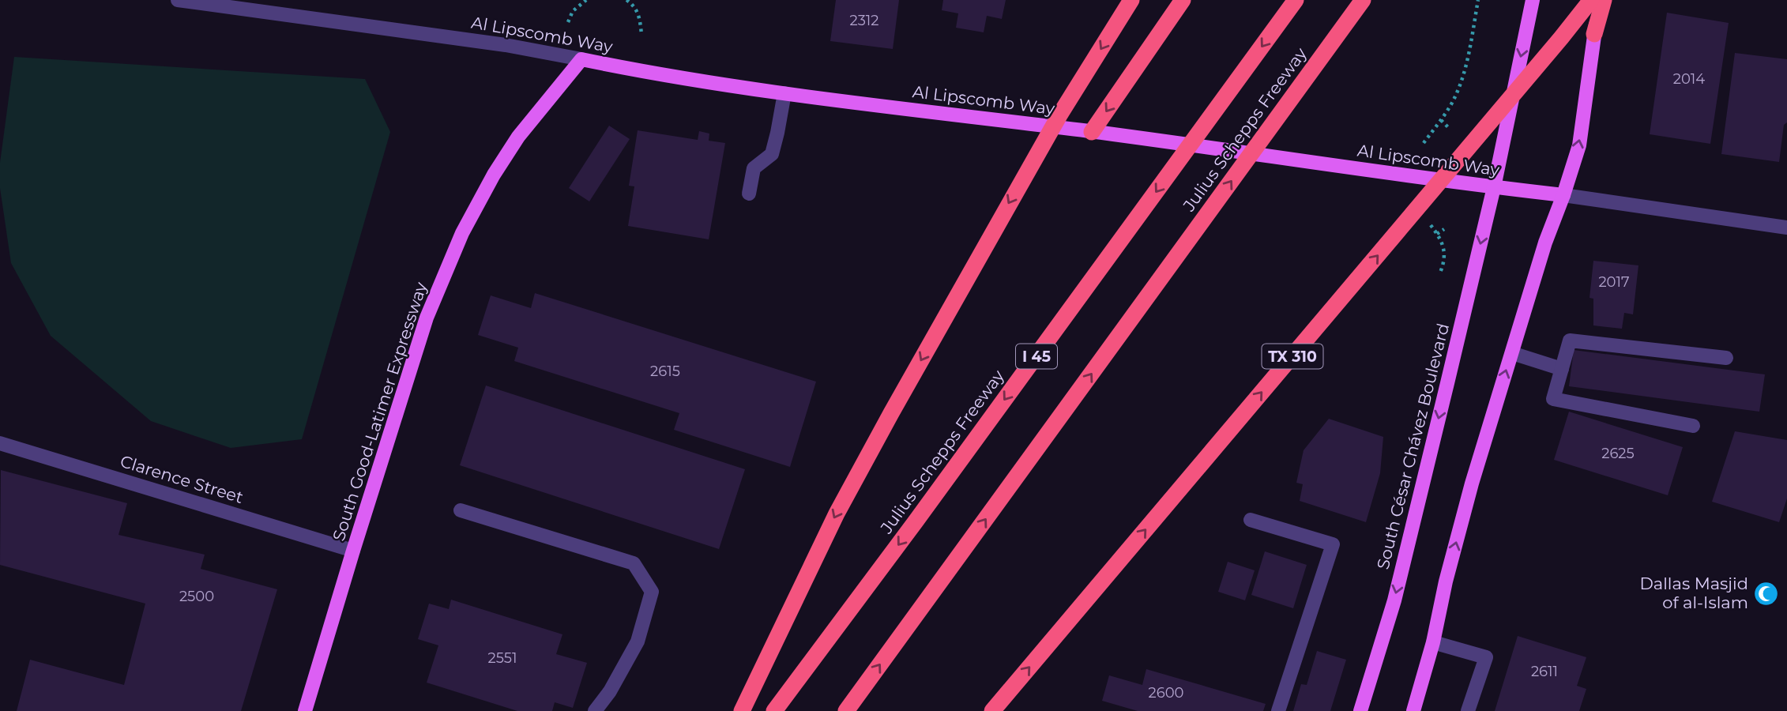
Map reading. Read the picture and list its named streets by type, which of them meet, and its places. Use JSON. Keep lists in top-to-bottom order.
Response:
{
  "streets": {
    "highway": ["Julius Schepps Freeway", "I 45", "TX 310"],
    "main road": ["Al Lipscomb Way", "South Good-Latimer Expressway", "South César Chávez Boulevard"],
    "street": ["Clarence Street"]
  },
  "crossings": [
    ["Al Lipscomb Way", "South Good-Latimer Expressway"],
    ["Al Lipscomb Way", "South César Chávez Boulevard"],
    ["South Good-Latimer Expressway", "Clarence Street"]
  ],
  "places": {
    "mosque": ["Dallas Masjid of al-Islam"]
  },
  "house_numbers": [
    "2312",
    "2014",
    "2017",
    "2615",
    "2625",
    "2500",
    "2551",
    "2611",
    "2600"
  ]
}
